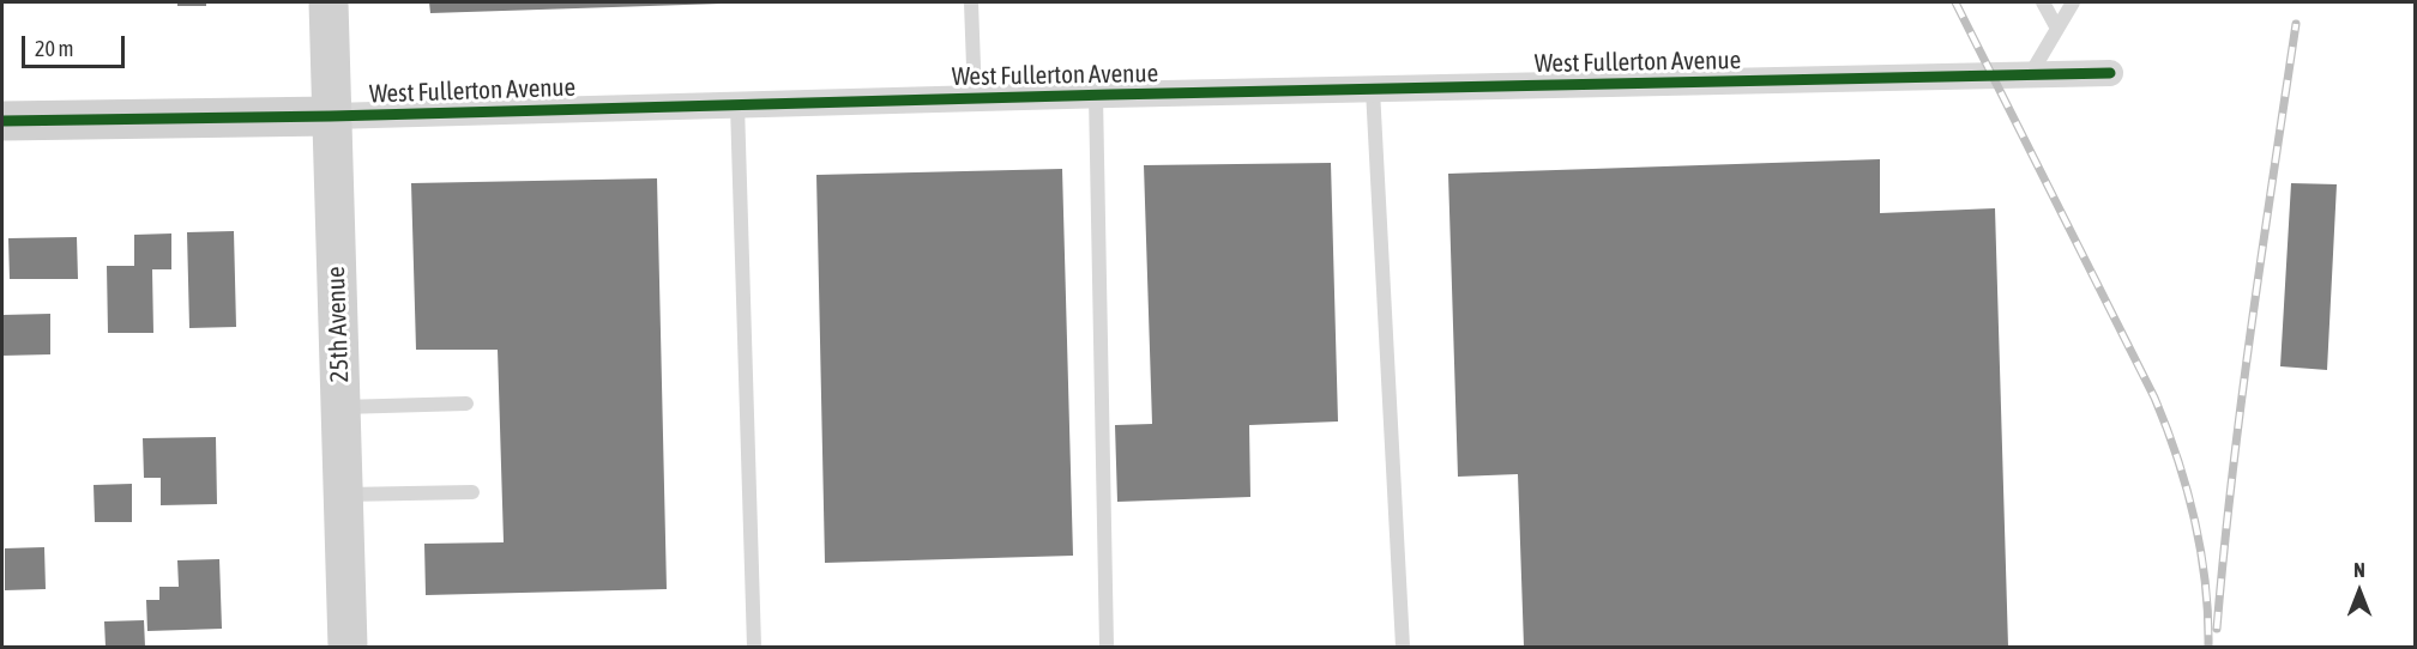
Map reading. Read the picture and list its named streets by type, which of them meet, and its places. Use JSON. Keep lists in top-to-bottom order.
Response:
{
  "streets": {
    "main road": ["West Fullerton Avenue", "25th Avenue"]
  },
  "crossings": [
    ["West Fullerton Avenue", "25th Avenue"]
  ],
  "scale_bar": "20 m",
  "north": "top"
}
